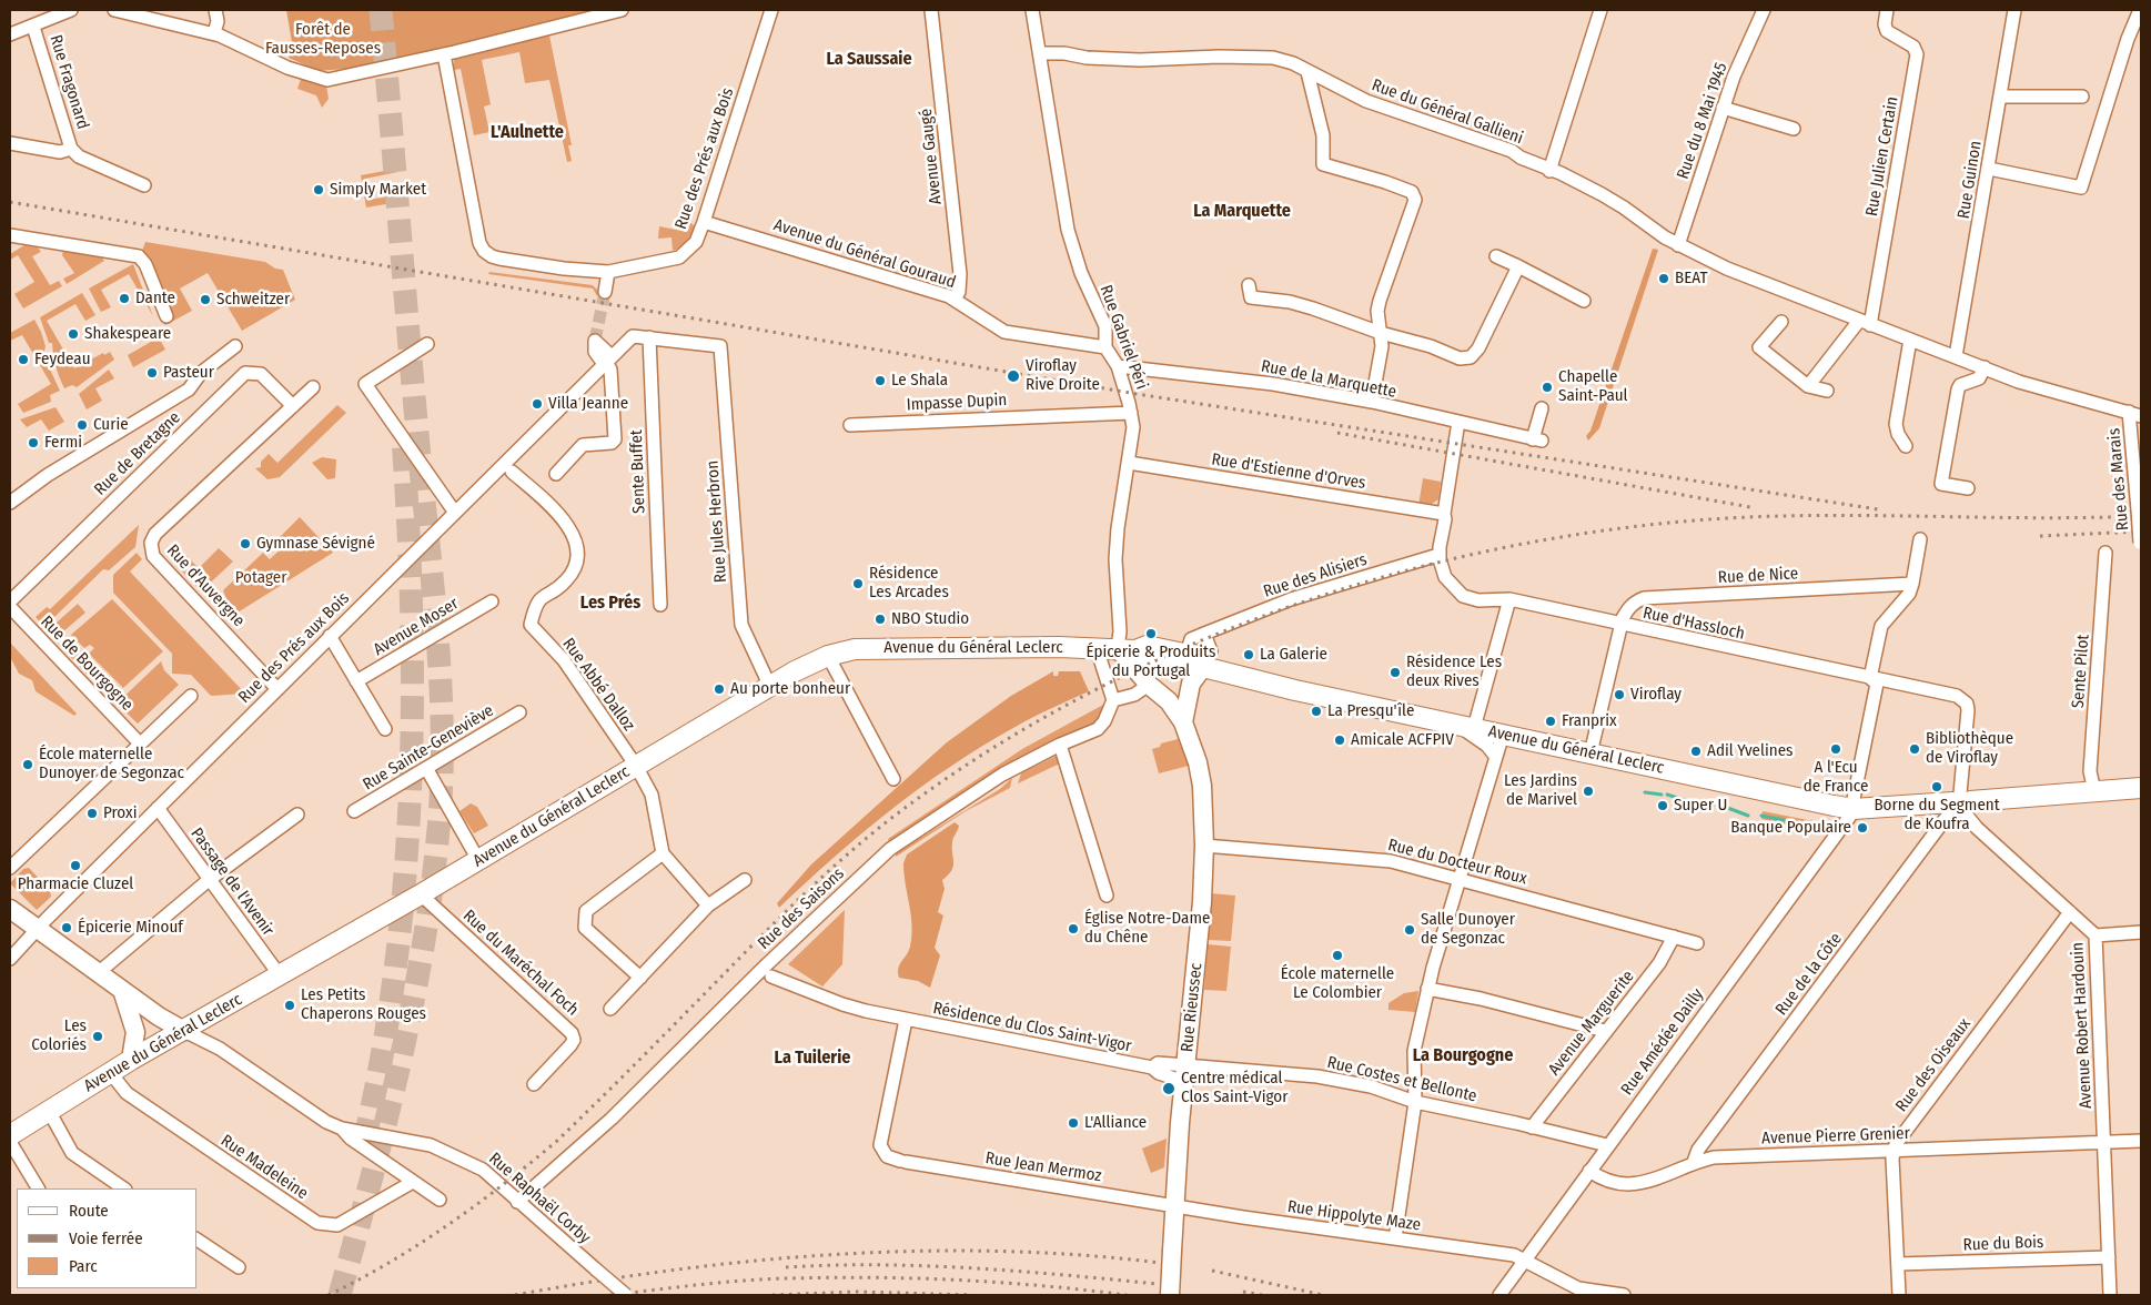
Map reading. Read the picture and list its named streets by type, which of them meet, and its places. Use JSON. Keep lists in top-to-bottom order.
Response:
{
  "streets": {
    "main road": ["Avenue du Général Leclerc"],
    "street": [
      "Rue Fragonard",
      "Rue du Général Gallieni",
      "Rue du 8 Mai 1945",
      "Avenue Gaugé",
      "Rue Julien Certain",
      "Rue des Prés aux Bois",
      "Rue Guinon",
      "Avenue du Général Gouraud",
      "Rue Gabriel Péri",
      "Rue de la Marquette",
      "Impasse Dupin",
      "Rue de Bretagne",
      "Sente Buffet",
      "Rue d'Estienne d'Orves",
      "Rue des Marais",
      "Rue Jules Herbron",
      "Rue des Alisiers",
      "Rue de Nice",
      "Rue d'Auvergne",
      "Rue d'Hassloch",
      "Avenue Moser",
      "Rue de Bourgogne",
      "Sente Pilot",
      "Rue Abbé Dalloz",
      "Rue Sainte-Geneviève",
      "Rue du Docteur Roux",
      "Passage de l'Avenir",
      "Rue des Saisons",
      "Rue du Maréchal Foch",
      "Rue de la Côte",
      "Rue Rieussec",
      "Avenue Marguerite",
      "Avenue Robert Hardouin",
      "Résidence du Clos Saint-Vigor",
      "Rue Amédée Dailly",
      "Rue des Oiseaux",
      "Rue Costes et Bellonte",
      "Avenue Pierre Grenier",
      "Rue Madeleine",
      "Rue Jean Mermoz",
      "Rue Raphaël Corby",
      "Rue Hippolyte Maze",
      "Rue du Bois"
    ]
  },
  "crossings": [
    ["Rue du Général Gallieni", "Rue du 8 Mai 1945"],
    ["Rue du Général Gallieni", "Rue Julien Certain"],
    ["Rue du Général Gallieni", "Rue Guinon"],
    ["Rue du Général Gallieni", "Rue Gabriel Péri"],
    ["Rue du Général Gallieni", "Rue des Marais"],
    ["Avenue Gaugé", "Avenue du Général Gouraud"],
    ["Rue des Prés aux Bois", "Avenue du Général Gouraud"],
    ["Rue des Prés aux Bois", "Sente Buffet"],
    ["Rue des Prés aux Bois", "Rue Jules Herbron"],
    ["Rue des Prés aux Bois", "Rue d'Auvergne"],
    ["Rue des Prés aux Bois", "Passage de l'Avenir"],
    ["Avenue du Général Gouraud", "Rue Gabriel Péri"],
    ["Rue Gabriel Péri", "Rue de la Marquette"],
    ["Rue Gabriel Péri", "Impasse Dupin"],
    ["Rue Gabriel Péri", "Rue d'Estienne d'Orves"],
    ["Rue Gabriel Péri", "Avenue du Général Leclerc"],
    ["Rue Gabriel Péri", "Rue Rieussec"],
    ["Rue de Bretagne", "Rue d'Auvergne"],
    ["Sente Buffet", "Rue Jules Herbron"],
    ["Rue Jules Herbron", "Avenue du Général Leclerc"],
    ["Rue des Alisiers", "Avenue du Général Leclerc"],
    ["Rue de Nice", "Rue d'Hassloch"],
    ["Rue d'Hassloch", "Avenue du Général Leclerc"],
    ["Rue d'Hassloch", "Rue de la Côte"],
    ["Rue d'Hassloch", "Avenue Robert Hardouin"],
    ["Avenue du Général Leclerc", "Sente Pilot"],
    ["Avenue du Général Leclerc", "Rue Abbé Dalloz"],
    ["Avenue du Général Leclerc", "Passage de l'Avenir"],
    ["Avenue du Général Leclerc", "Rue du Maréchal Foch"],
    ["Avenue du Général Leclerc", "Rue de la Côte"],
    ["Avenue du Général Leclerc", "Rue Rieussec"],
    ["Avenue du Général Leclerc", "Avenue Robert Hardouin"],
    ["Avenue du Général Leclerc", "Rue Amédée Dailly"],
    ["Avenue du Général Leclerc", "Rue Madeleine"],
    ["Avenue du Général Leclerc", "Rue Raphaël Corby"],
    ["Rue du Docteur Roux", "Rue Rieussec"],
    ["Rue du Docteur Roux", "Avenue Marguerite"],
    ["Rue des Saisons", "Rue Raphaël Corby"],
    ["Rue de la Côte", "Avenue Robert Hardouin"],
    ["Rue de la Côte", "Avenue Pierre Grenier"],
    ["Rue Rieussec", "Résidence du Clos Saint-Vigor"],
    ["Rue Rieussec", "Rue Costes et Bellonte"],
    ["Rue Rieussec", "Rue Jean Mermoz"],
    ["Rue Rieussec", "Rue Hippolyte Maze"],
    ["Avenue Marguerite", "Rue Costes et Bellonte"],
    ["Avenue Robert Hardouin", "Rue des Oiseaux"],
    ["Avenue Robert Hardouin", "Avenue Pierre Grenier"],
    ["Avenue Robert Hardouin", "Rue du Bois"],
    ["Résidence du Clos Saint-Vigor", "Rue Costes et Bellonte"],
    ["Résidence du Clos Saint-Vigor", "Rue Jean Mermoz"],
    ["Rue Amédée Dailly", "Rue Costes et Bellonte"],
    ["Rue Amédée Dailly", "Avenue Pierre Grenier"],
    ["Rue Amédée Dailly", "Rue Hippolyte Maze"],
    ["Rue des Oiseaux", "Avenue Pierre Grenier"],
    ["Rue Jean Mermoz", "Rue Hippolyte Maze"]
  ],
  "districts": [
    "La Saussaie",
    "L'Aulnette",
    "La Marquette",
    "Les Prés",
    "La Bourgogne",
    "La Tuilerie"
  ],
  "parks": ["Forêt de Fausses-Reposes", "Potager"],
  "places": [
    "Simply Market",
    "BEAT",
    "Dante",
    "Schweitzer",
    "Shakespeare",
    "Feydeau",
    "Pasteur",
    "Viroflay Rive Droite",
    "Le Shala",
    "Chapelle Saint-Paul",
    "Villa Jeanne",
    "Curie",
    "Fermi",
    "Gymnase Sévigné",
    "Résidence Les Arcades",
    "NBO Studio",
    "Épicerie & Produits du Portugal",
    "La Galerie",
    "Résidence Les deux Rives",
    "Au porte bonheur",
    "Viroflay",
    "La Presqu'île",
    "Franprix",
    "Amicale ACFPIV",
    "A l'Ecu de France",
    "Bibliothèque de Viroflay",
    "Adil Yvelines",
    "École maternelle Dunoyer de Segonzac",
    "Borne du Segment de Koufra",
    "Les Jardins de Marivel",
    "Super U",
    "Proxi",
    "Banque Populaire",
    "Pharmacie Cluzel",
    "Épicerie Minouf",
    "Église Notre-Dame du Chêne",
    "Salle Dunoyer de Segonzac",
    "École maternelle Le Colombier",
    "Les Petits Chaperons Rouges",
    "Les Coloriés",
    "Centre médical Clos Saint-Vigor",
    "L'Alliance"
  ],
  "legend": ["Route", "Voie ferrée", "Parc"]
}
